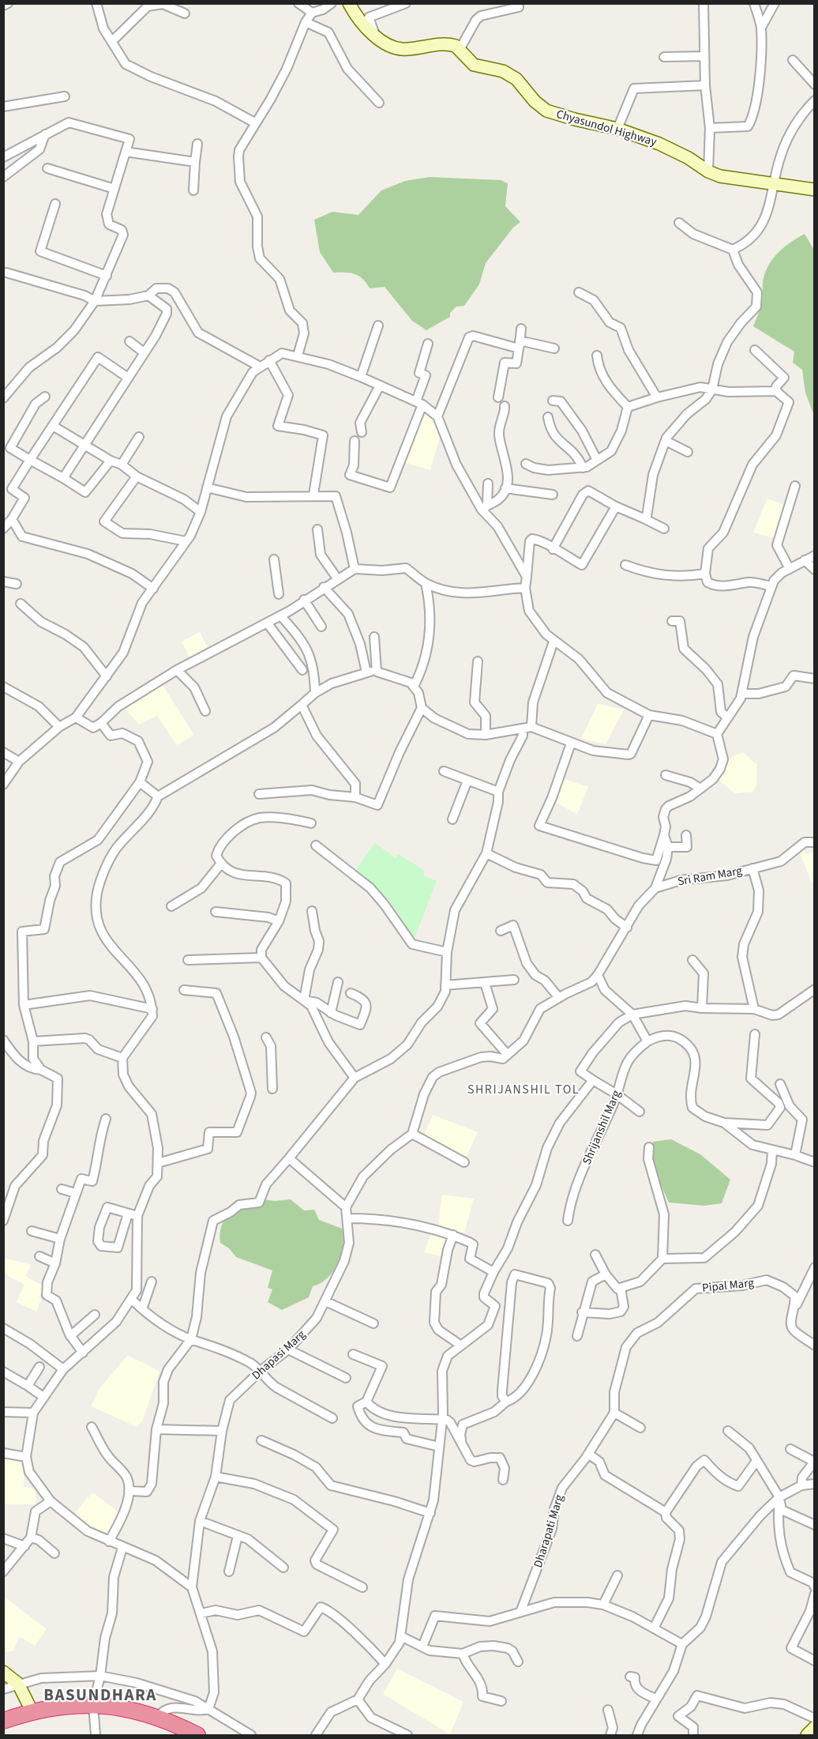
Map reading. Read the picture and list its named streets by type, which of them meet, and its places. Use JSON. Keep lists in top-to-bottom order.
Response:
{
  "streets": {
    "street": [
      "Chyasundol Highway",
      "Sri Ram Marg",
      "Shrijanshil Marg",
      "Pipal Marg",
      "Dhapasi Marg",
      "Dharapati Marg"
    ]
  },
  "districts": ["SHRIJANSHIL TOL", "BASUNDHARA"]
}
